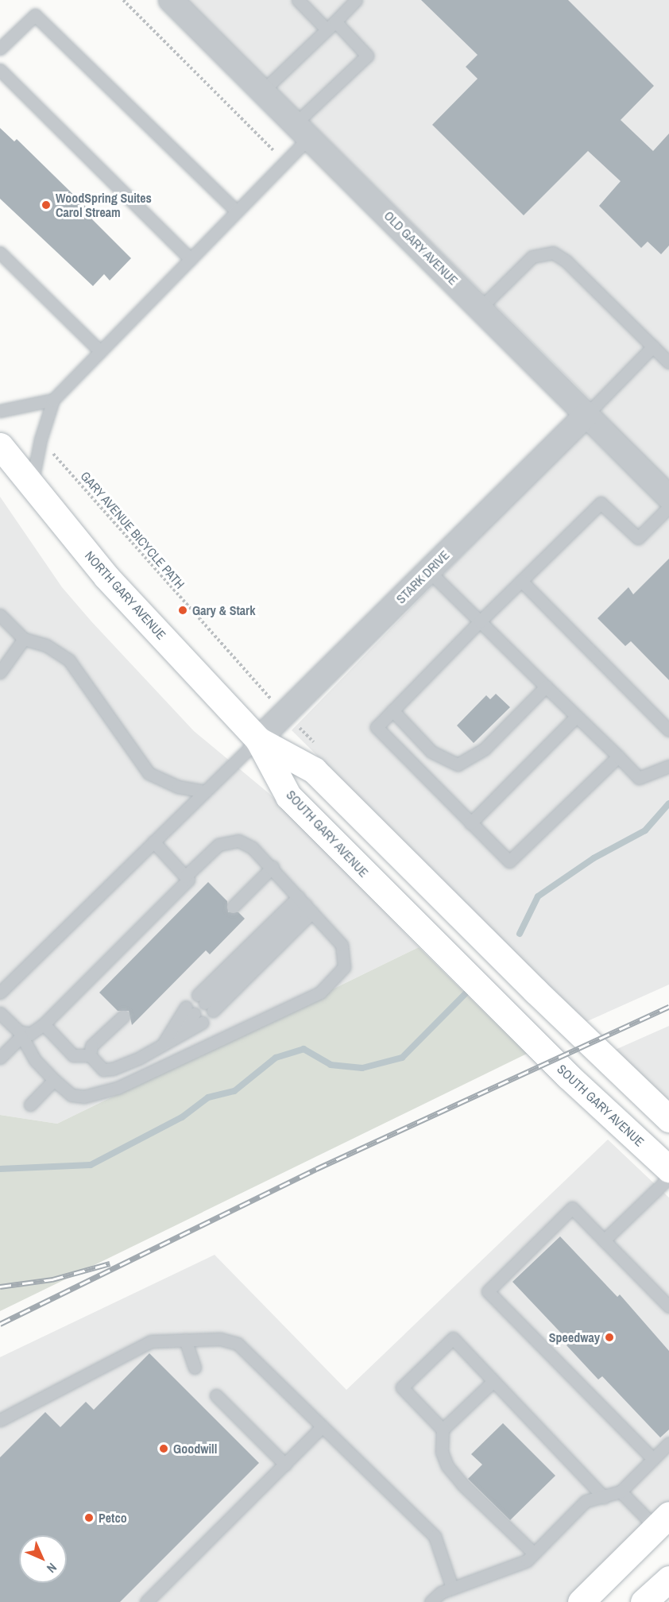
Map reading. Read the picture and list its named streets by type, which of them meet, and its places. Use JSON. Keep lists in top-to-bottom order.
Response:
{
  "streets": {
    "street": [
      "OLD GARY AVENUE",
      "STARK DRIVE",
      "NORTH GARY AVENUE",
      "SOUTH GARY AVENUE"
    ],
    "path": ["GARY AVENUE BICYCLE PATH"]
  },
  "crossings": [
    ["OLD GARY AVENUE", "STARK DRIVE"],
    ["STARK DRIVE", "NORTH GARY AVENUE"],
    ["STARK DRIVE", "SOUTH GARY AVENUE"],
    ["NORTH GARY AVENUE", "SOUTH GARY AVENUE"]
  ],
  "places": [
    "WoodSpring Suites Carol Stream",
    "Gary & Stark",
    "Speedway",
    "Goodwill",
    "Petco"
  ],
  "north": "bottom right"
}
